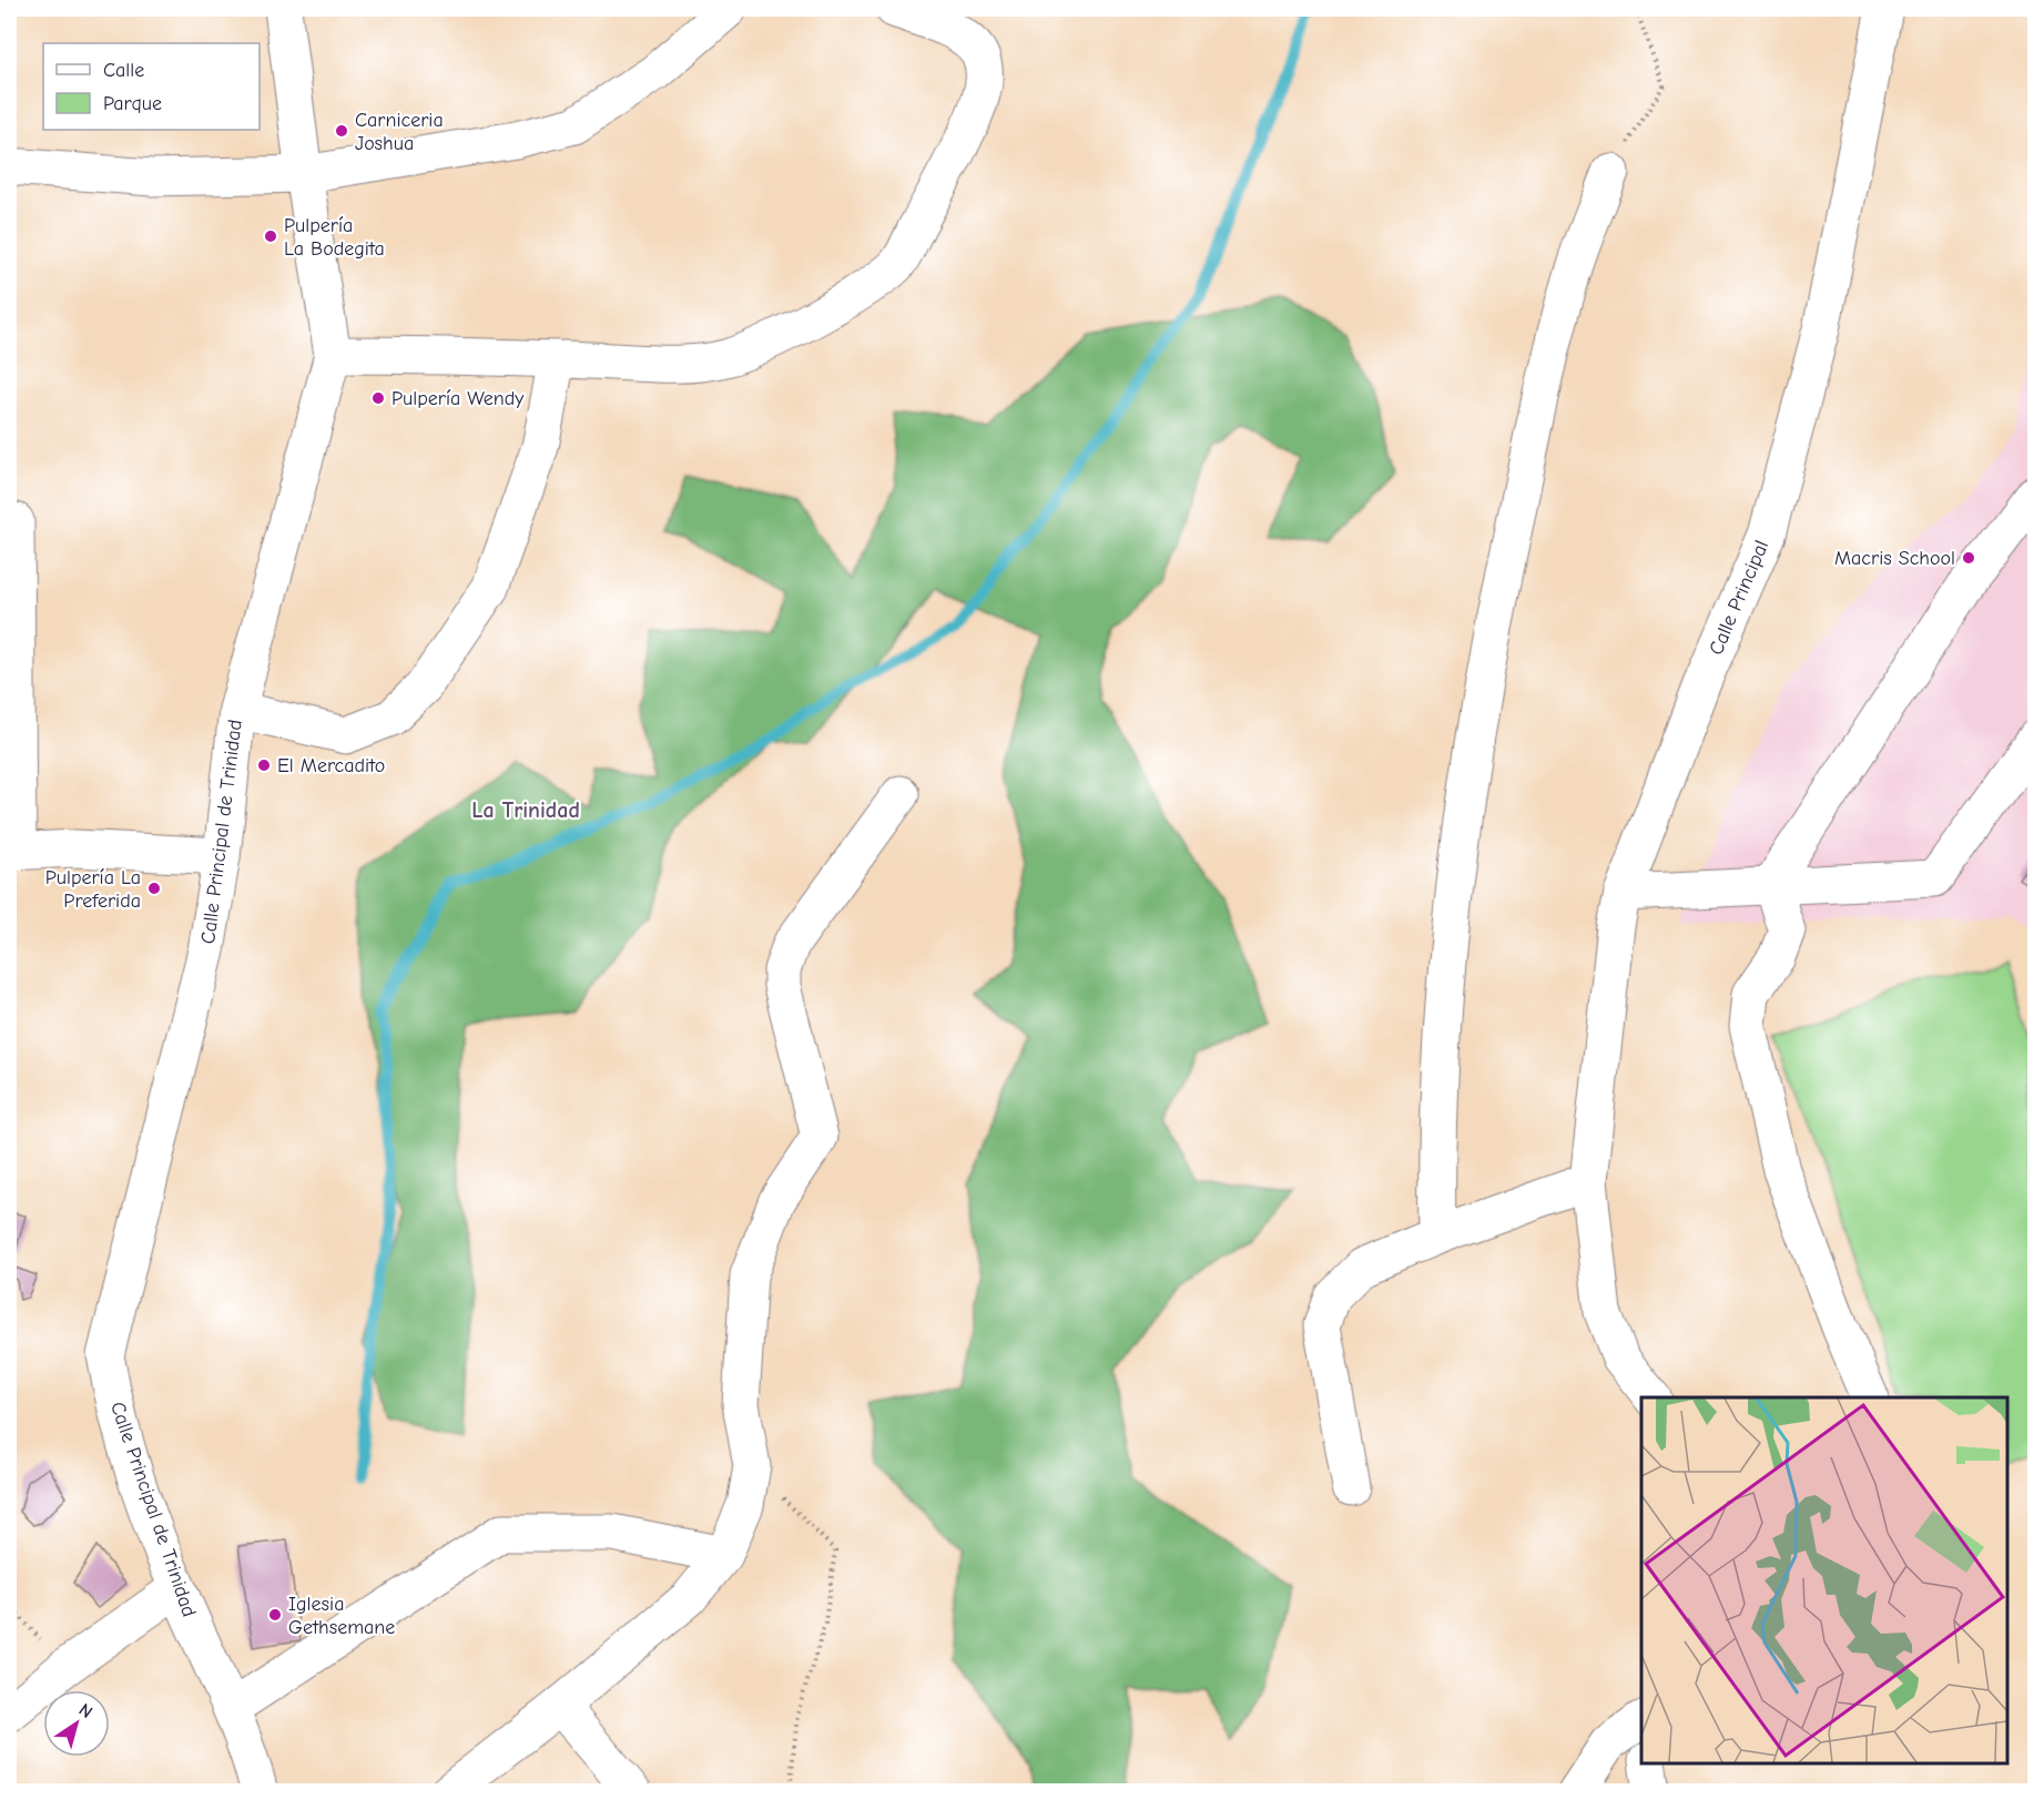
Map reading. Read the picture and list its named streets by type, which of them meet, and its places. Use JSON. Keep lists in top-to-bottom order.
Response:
{
  "streets": {
    "street": ["Calle Principal", "Calle Principal de Trinidad"]
  },
  "districts": ["La Trinidad"],
  "places": [
    "Carniceria Joshua",
    "Pulpería La Bodegita",
    "Pulpería Wendy",
    "Macris School",
    "El Mercadito",
    "Pulpería La Preferida",
    "Iglesia Gethsemane"
  ],
  "legend": ["Calle", "Parque"],
  "north": "top right"
}
